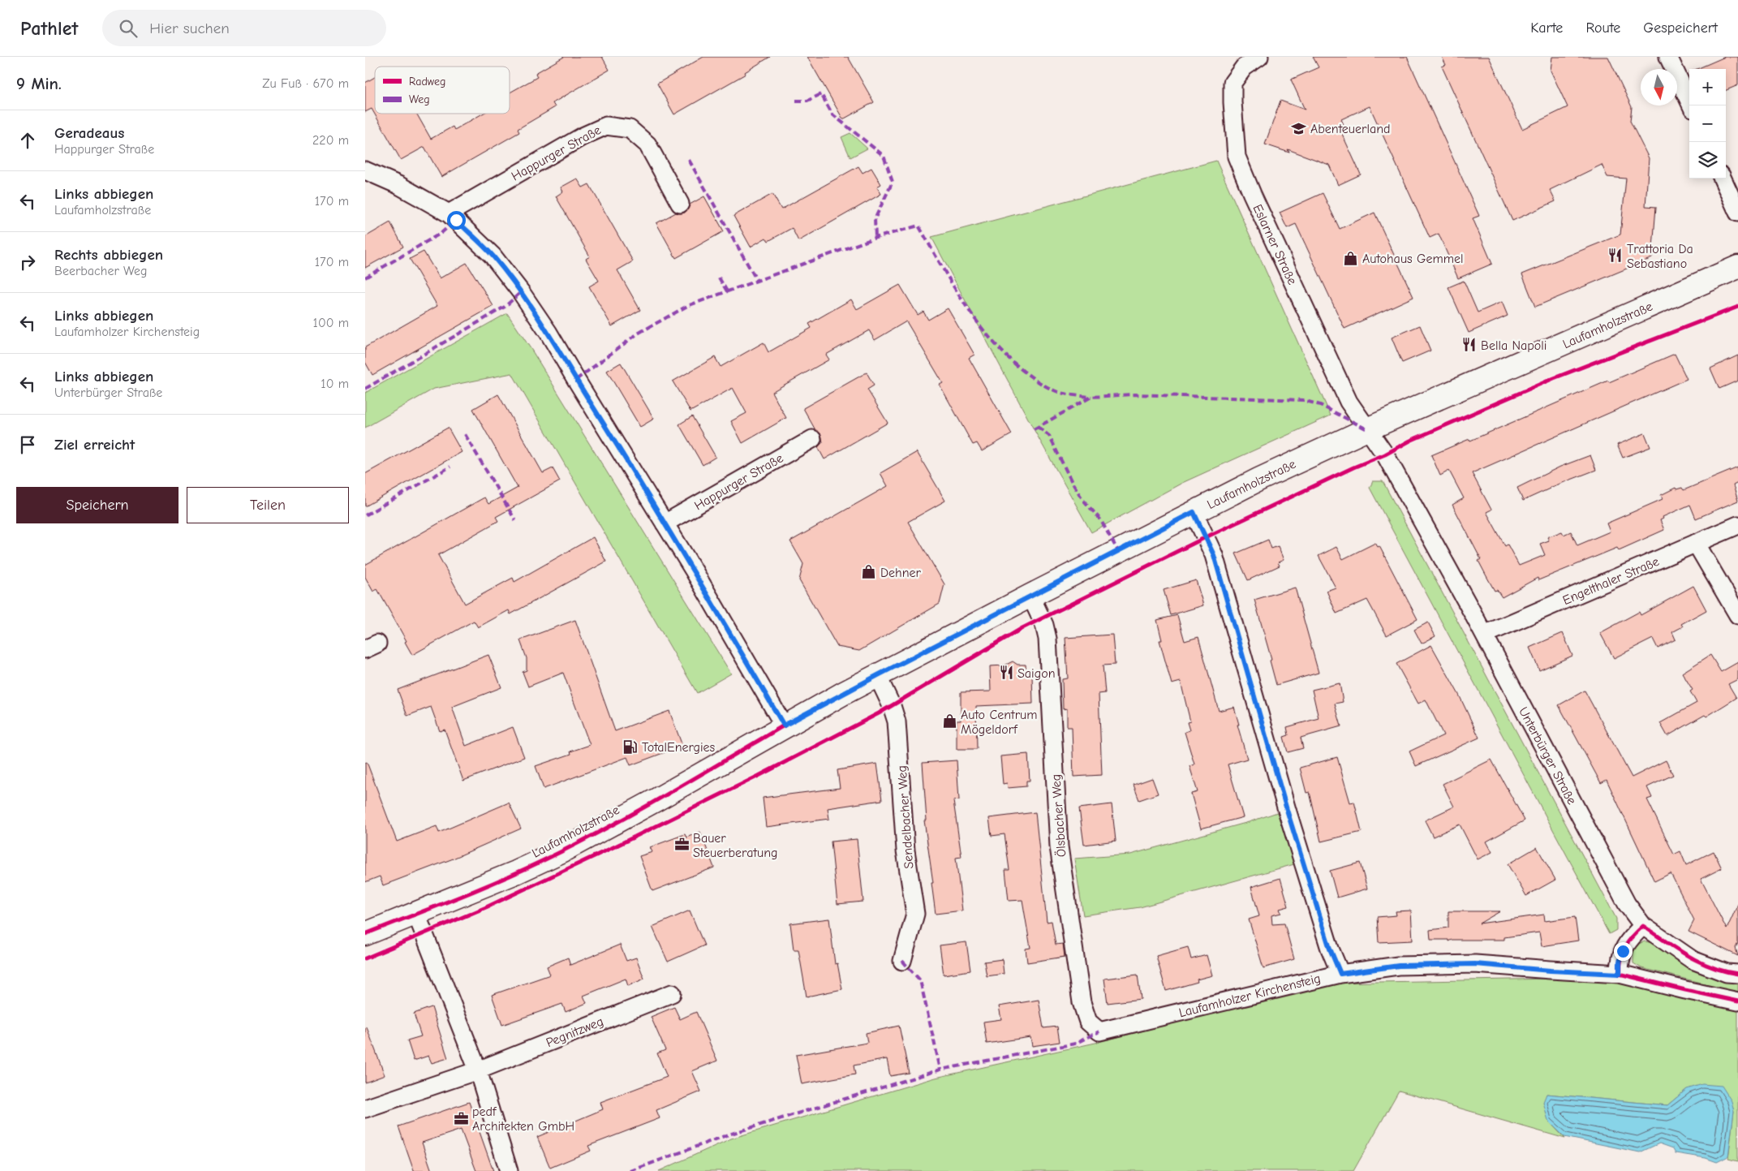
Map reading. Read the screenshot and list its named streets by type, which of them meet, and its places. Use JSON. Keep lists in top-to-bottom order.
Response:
{
  "streets": {
    "main road": ["Laufamholzstraße"],
    "street": [
      "Happurger Straße",
      "Eslarner Straße",
      "Engelthaler Straße",
      "Unterbürger Straße",
      "Ölsbacher Weg",
      "Sendelbacher Weg",
      "Laufamholzer Kirchensteig",
      "Pegnitzweg"
    ]
  },
  "crossings": [
    ["Eslarner Straße", "Laufamholzstraße"],
    ["Eslarner Straße", "Unterbürger Straße"],
    ["Laufamholzstraße", "Unterbürger Straße"],
    ["Laufamholzstraße", "Ölsbacher Weg"],
    ["Laufamholzstraße", "Sendelbacher Weg"],
    ["Engelthaler Straße", "Unterbürger Straße"],
    ["Ölsbacher Weg", "Laufamholzer Kirchensteig"]
  ],
  "places": {
    "school or university": ["Abenteuerland"],
    "restaurant": ["Trattoria Da Sebastiano", "Bella Napoli", "Saigon"],
    "shop": ["Autohaus Gemmel", "Dehner", "Auto Centrum Mögeldorf"],
    "fuel station": ["TotalEnergies"],
    "office": ["Bauer Steuerberatung", "pedf Architekten GmbH"]
  },
  "legend": ["Radweg", "Weg"],
  "north": "bottom",
  "page": {
    "header": "Pathlet",
    "search": "Hier suchen",
    "nav": ["Karte", "Route", "Gespeichert"],
    "heading": ["9 Min.", "Zu Fuß · 670 m"],
    "map_buttons": ["+", "−"],
    "list": [
      ["Geradeaus", "Happurger Straße", "220 m"],
      ["Links abbiegen", "Laufamholzstraße", "170 m"],
      ["Rechts abbiegen", "Beerbacher Weg", "170 m"],
      ["Links abbiegen", "Laufamholzer Kirchensteig", "100 m"],
      ["Links abbiegen", "Unterbürger Straße", "10 m"],
      "Ziel erreicht"
    ],
    "buttons": ["Speichern", "Teilen"]
  }
}
